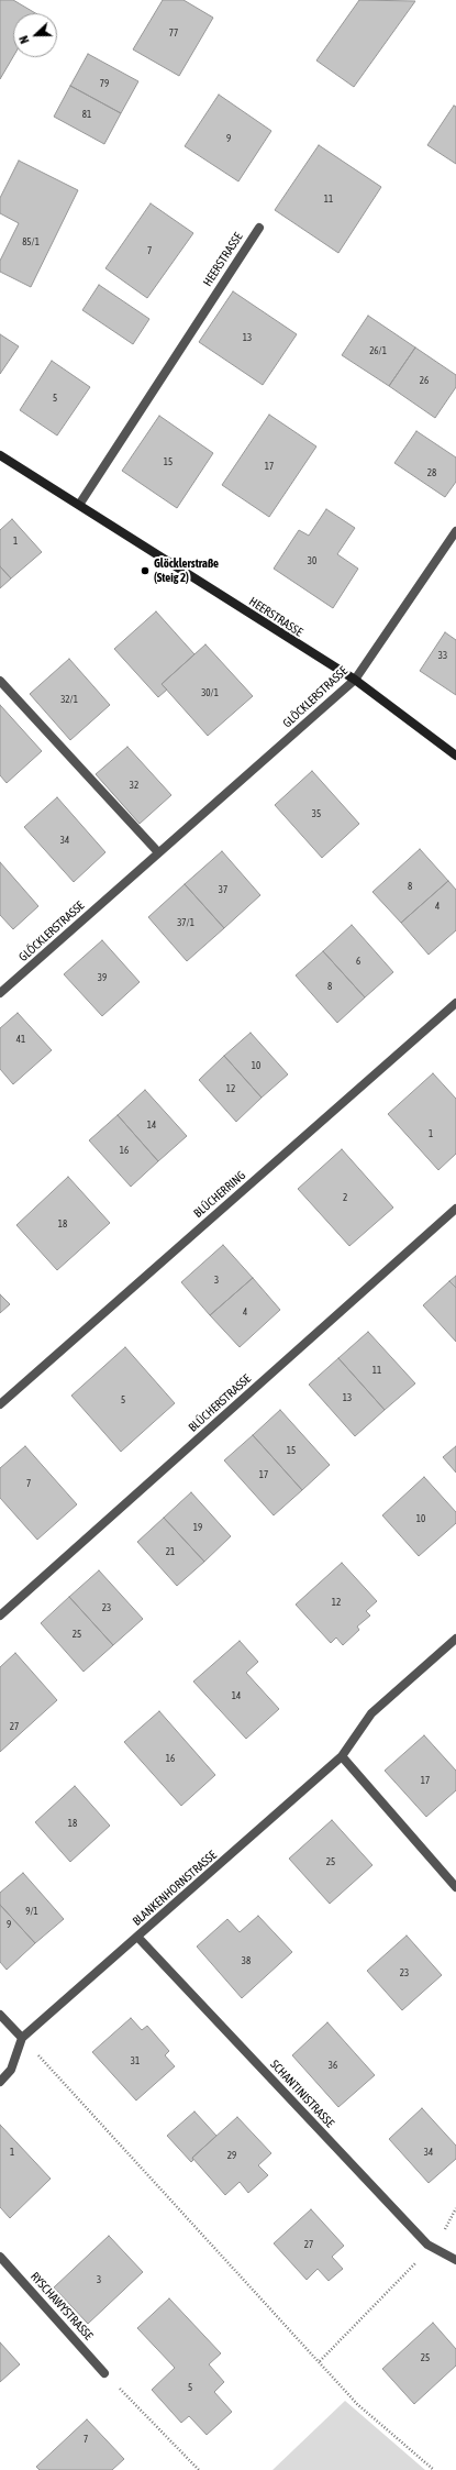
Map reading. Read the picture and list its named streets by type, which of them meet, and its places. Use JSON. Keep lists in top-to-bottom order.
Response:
{
  "streets": {
    "street": [
      "HEERSTRASSE",
      "GLÖCKLERSTRASSE",
      "BLÜCHERRING",
      "BLÜCHERSTRASSE",
      "BLANKENHORNSTRASSE",
      "SCHANTINISTRASSE",
      "RYSCHAWYSTRASSE"
    ]
  },
  "crossings": [
    ["HEERSTRASSE", "GLÖCKLERSTRASSE"],
    ["BLANKENHORNSTRASSE", "SCHANTINISTRASSE"]
  ],
  "places": ["Glöcklerstraße (Steig 2)"],
  "house_numbers": [
    "77",
    "79",
    "81",
    "9",
    "11",
    "85/1",
    "7",
    "13",
    "26/1",
    "26",
    "5",
    "15",
    "17",
    "28",
    "1",
    "30",
    "33",
    "30/1",
    "32/1",
    "32",
    "35",
    "34",
    "8",
    "37",
    "4",
    "37/1",
    "6",
    "39",
    "8",
    "41",
    "10",
    "12",
    "14",
    "1",
    "16",
    "2",
    "18",
    "3",
    "4",
    "11",
    "13",
    "5",
    "15",
    "17",
    "7",
    "10",
    "19",
    "21",
    "12",
    "23",
    "25",
    "14",
    "27",
    "16",
    "17",
    "18",
    "25",
    "9/1",
    "9",
    "38",
    "23",
    "31",
    "36",
    "1",
    "34",
    "29",
    "27",
    "3",
    "25",
    "5",
    "7"
  ],
  "north": "left"
}
